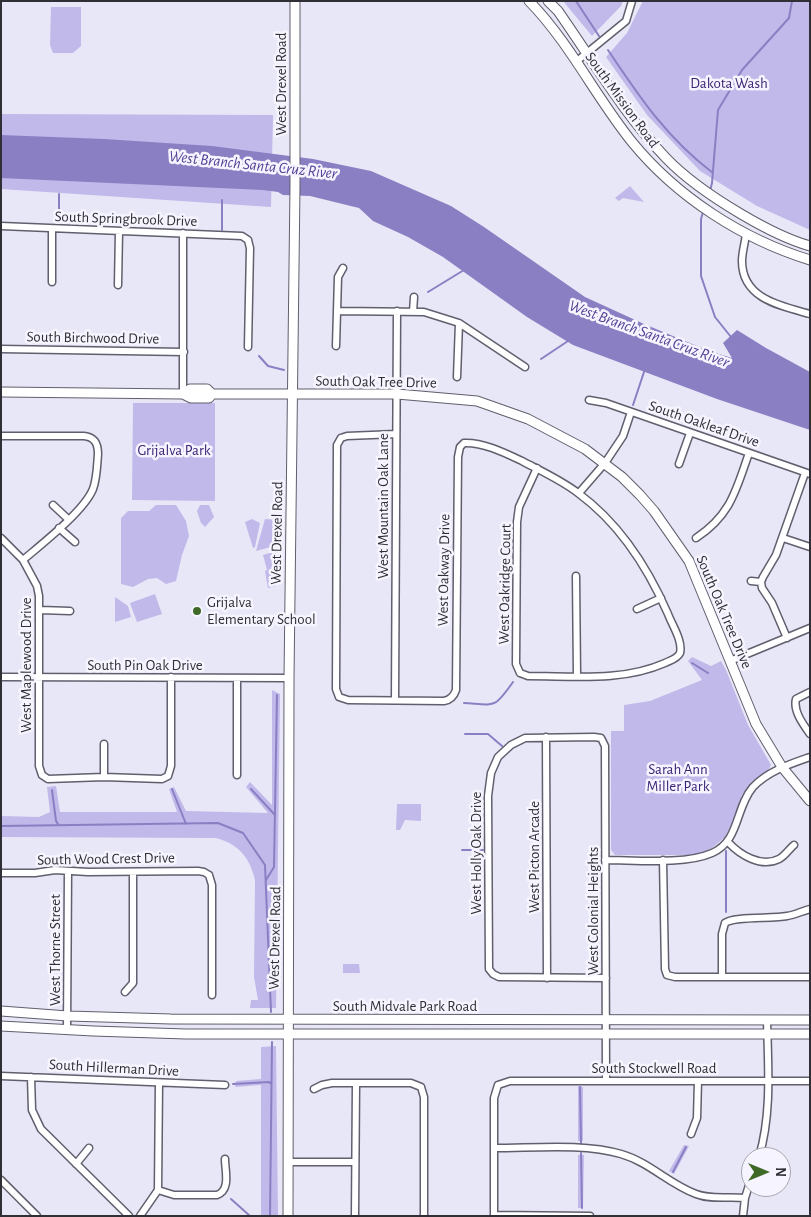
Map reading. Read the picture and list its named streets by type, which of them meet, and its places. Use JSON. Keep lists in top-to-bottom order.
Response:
{
  "streets": {
    "main road": [
      "West Drexel Road",
      "South Mission Road",
      "South Oak Tree Drive",
      "South Midvale Park Road"
    ],
    "street": [
      "South Springbrook Drive",
      "South Birchwood Drive",
      "South Oakleaf Drive",
      "West Mountain Oak Lane",
      "West Oakway Drive",
      "West Oakridge Court",
      "West Maplewood Drive",
      "South Pin Oak Drive",
      "West Holly Oak Drive",
      "West Picton Arcade",
      "South Wood Crest Drive",
      "West Colonial Heights",
      "West Thorne Street",
      "South Hillerman Drive",
      "South Stockwell Road"
    ]
  },
  "crossings": [
    ["West Drexel Road", "South Oak Tree Drive"],
    ["West Drexel Road", "South Pin Oak Drive"],
    ["West Drexel Road", "South Midvale Park Road"],
    ["South Oak Tree Drive", "West Mountain Oak Lane"],
    ["West Mountain Oak Lane", "West Oakway Drive"],
    ["West Oakway Drive", "West Oakridge Court"],
    ["West Maplewood Drive", "South Pin Oak Drive"],
    ["West Holly Oak Drive", "West Picton Arcade"],
    ["West Holly Oak Drive", "West Colonial Heights"],
    ["South Wood Crest Drive", "West Thorne Street"],
    ["West Colonial Heights", "South Midvale Park Road"],
    ["West Colonial Heights", "South Stockwell Road"],
    ["West Thorne Street", "South Midvale Park Road"]
  ],
  "water": ["West Branch Santa Cruz River"],
  "parks": ["Dakota Wash", "Grijalva Park", "Sarah Ann Miller Park"],
  "places": ["Grijalva Elementary School"],
  "north": "right"
}
